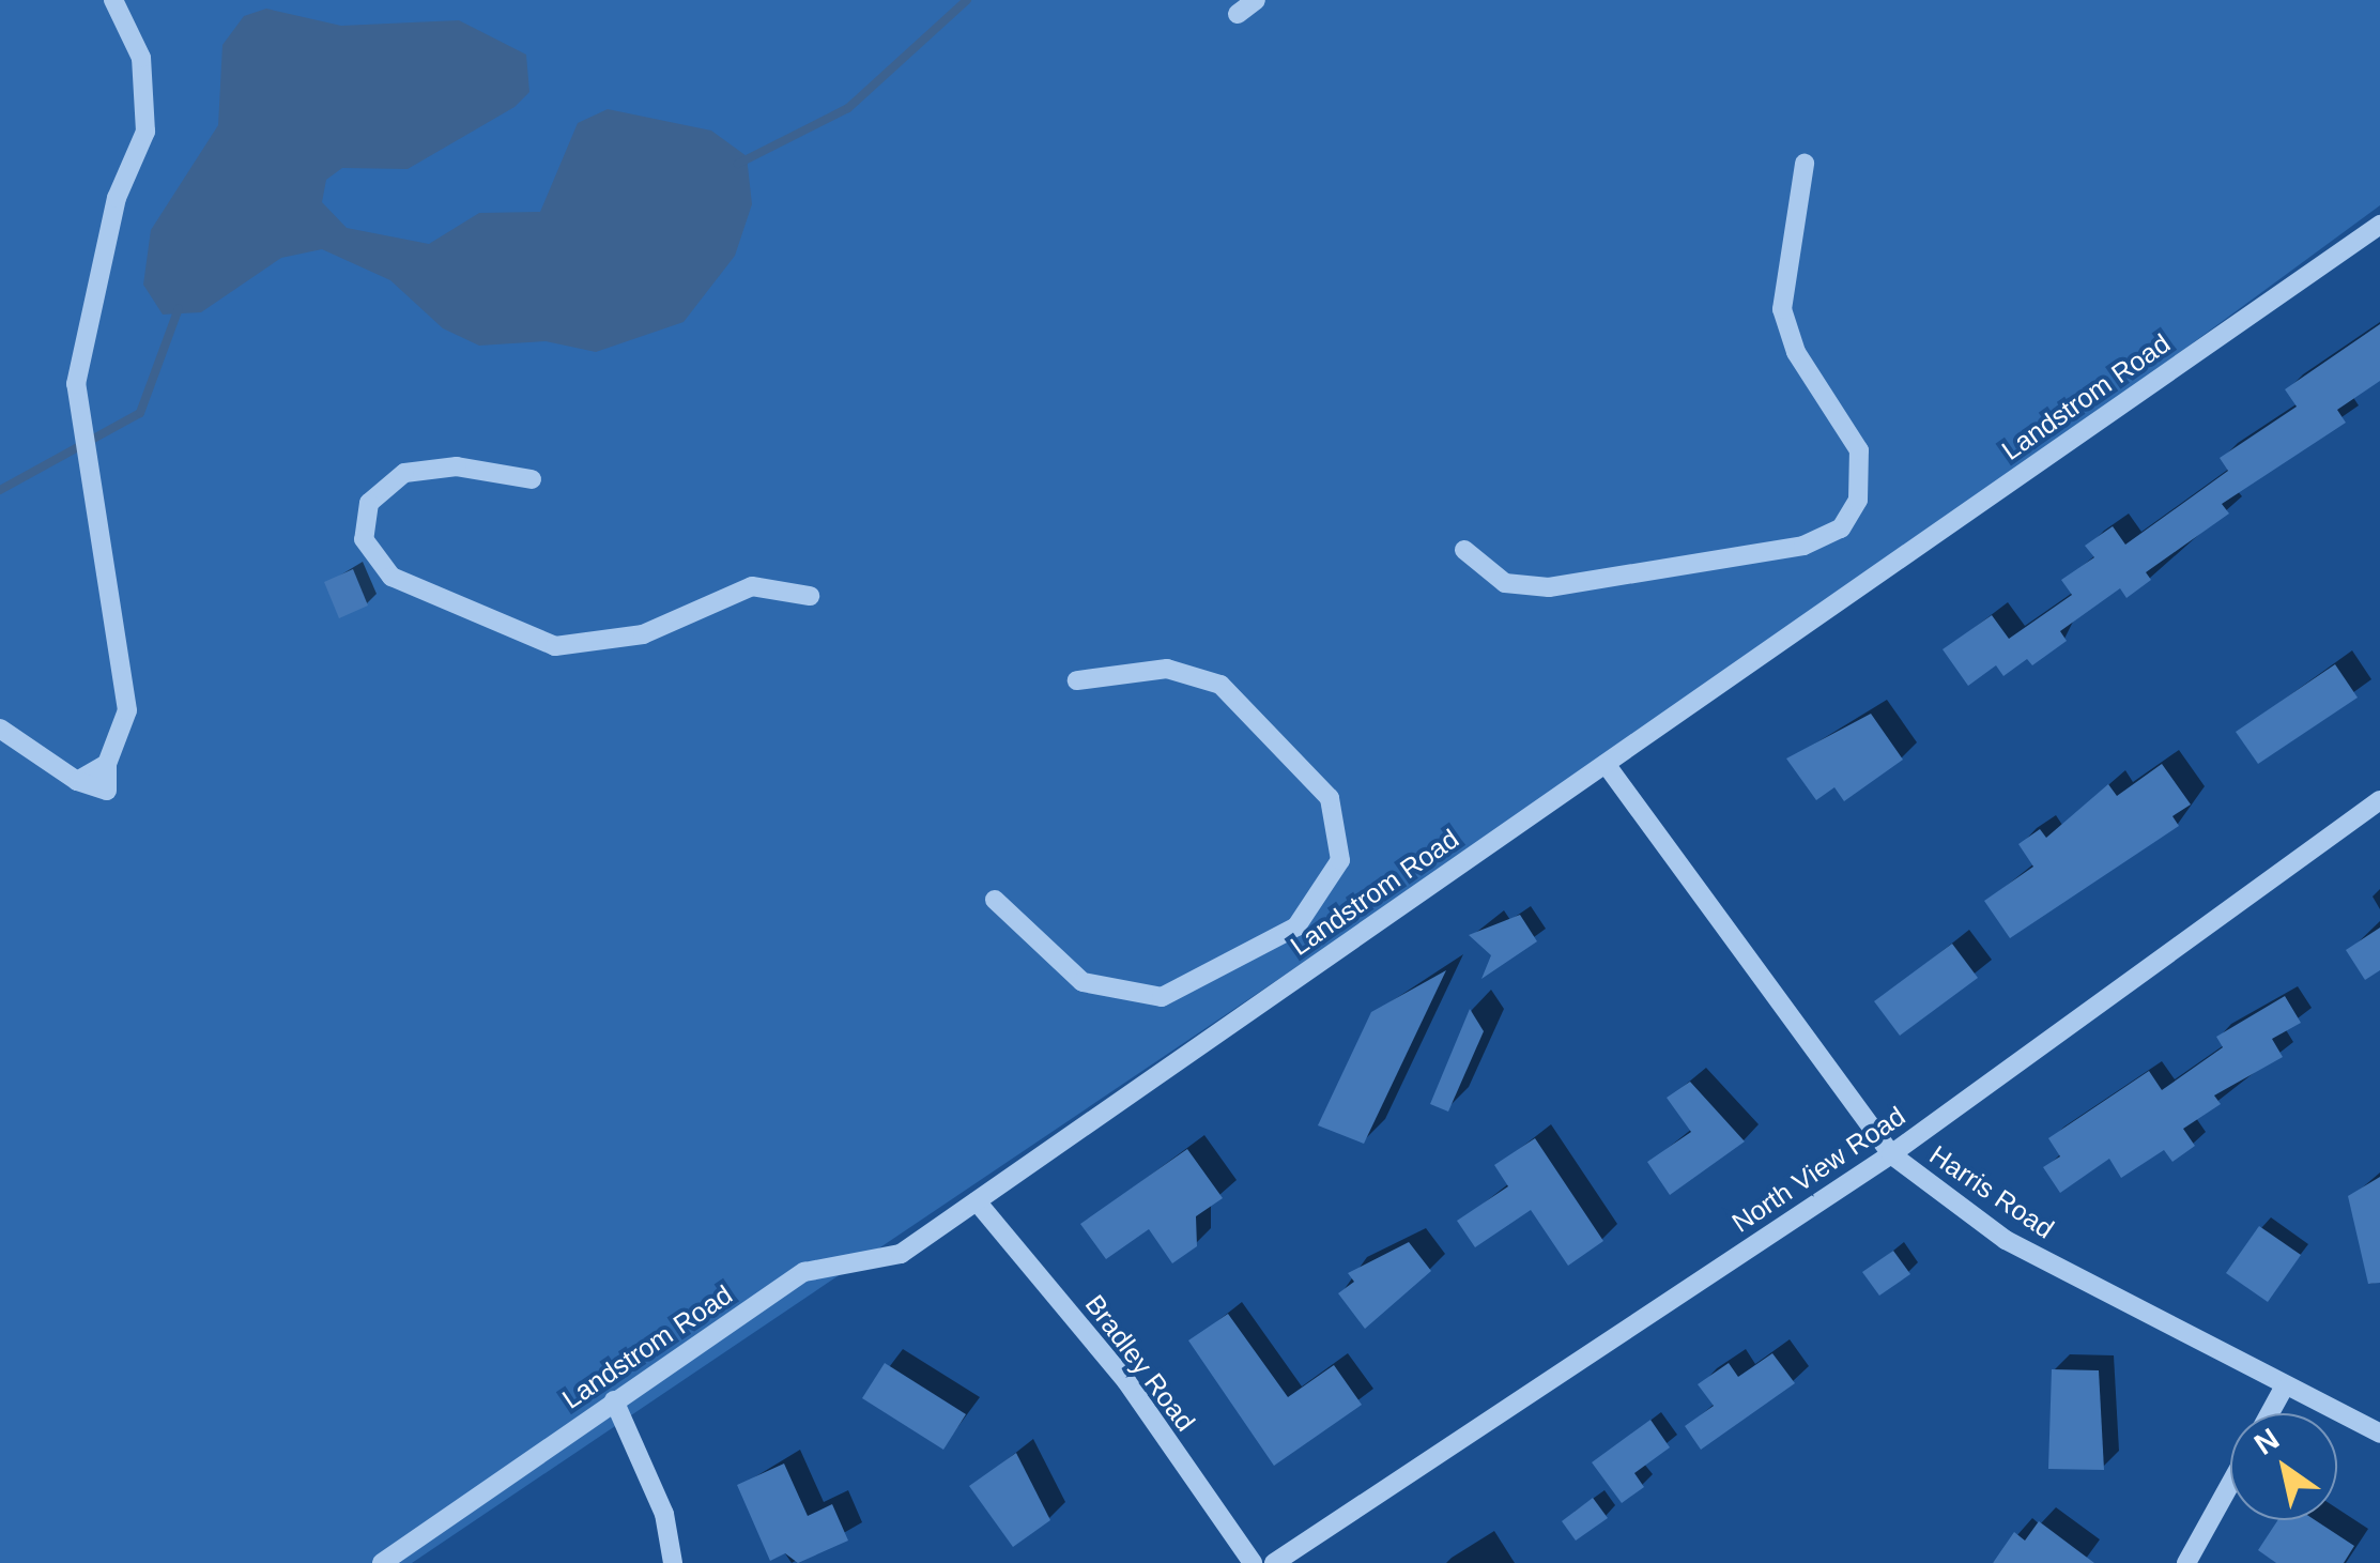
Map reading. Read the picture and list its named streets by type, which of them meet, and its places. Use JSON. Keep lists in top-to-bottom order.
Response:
{
  "streets": {
    "street": [
      "Landstrom Road",
      "North View Road",
      "Harris Road",
      "Bradley Road"
    ]
  },
  "crossings": [
    ["Landstrom Road", "Harris Road"],
    ["Landstrom Road", "Bradley Road"],
    ["North View Road", "Harris Road"]
  ],
  "north": "top left"
}
